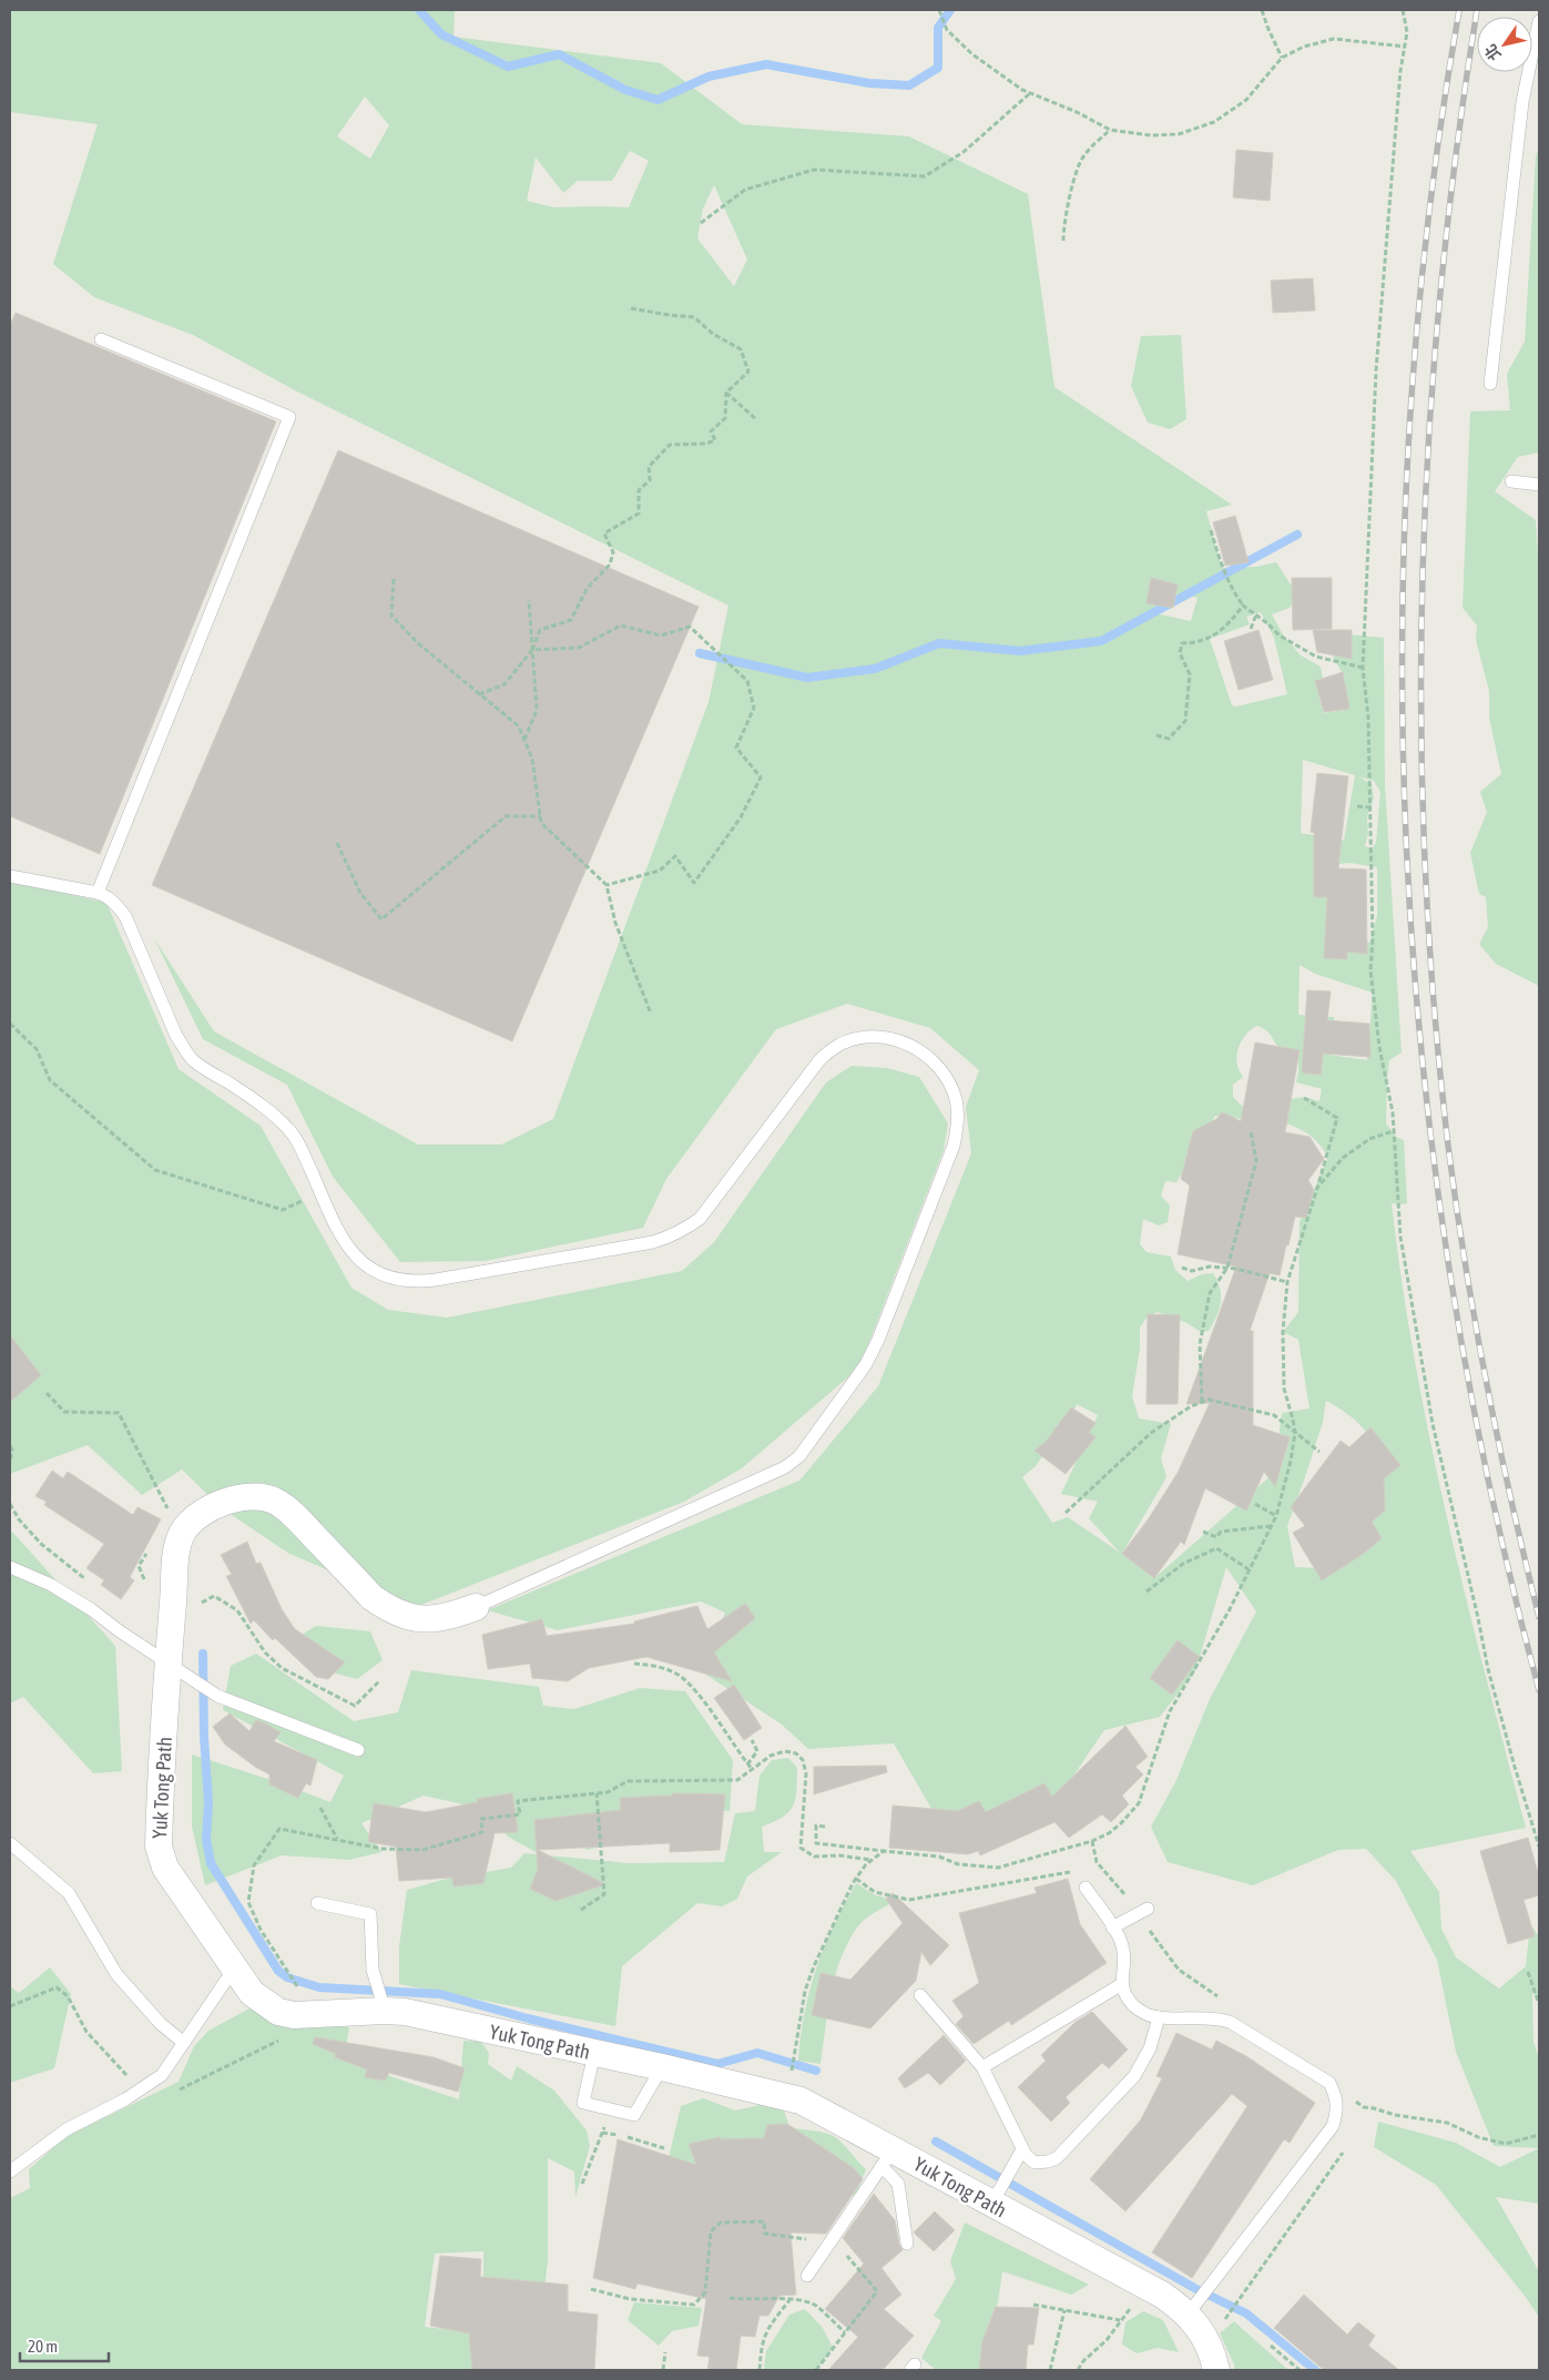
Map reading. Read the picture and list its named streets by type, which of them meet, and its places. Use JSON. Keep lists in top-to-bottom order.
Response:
{
  "streets": {
    "street": ["Yuk Tong Path"]
  },
  "scale_bar": "20 m",
  "north": "bottom left"
}
